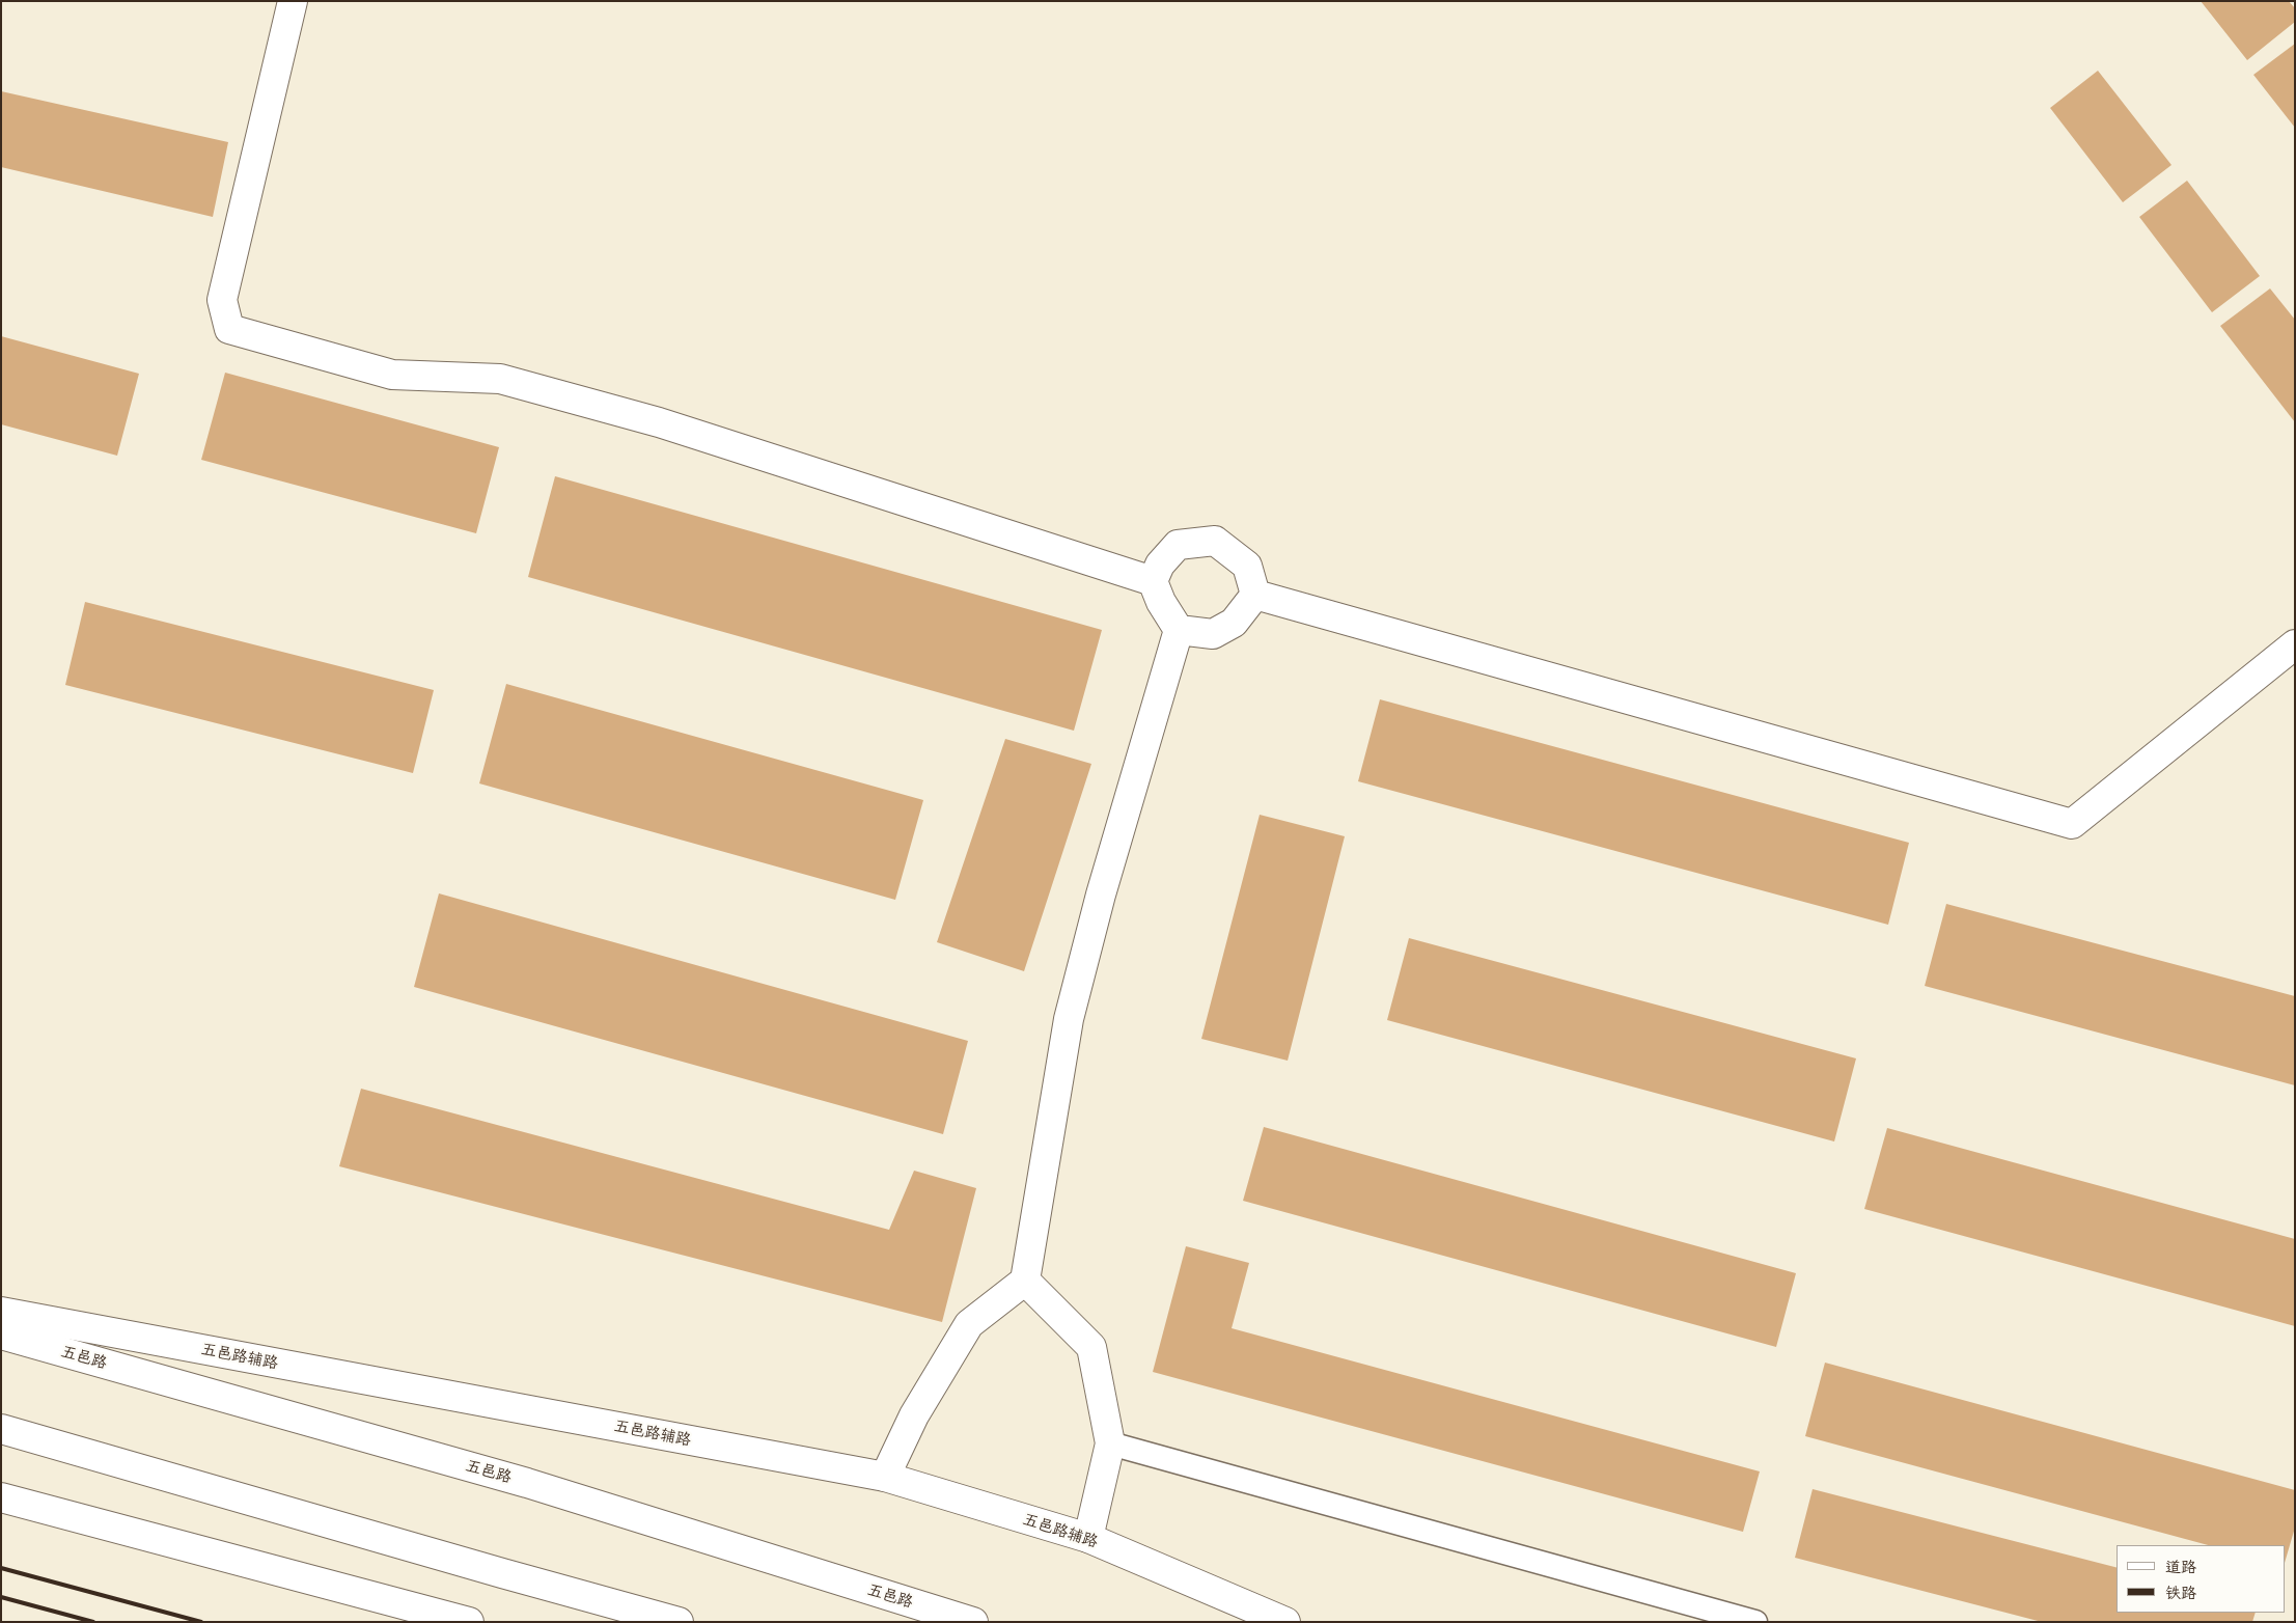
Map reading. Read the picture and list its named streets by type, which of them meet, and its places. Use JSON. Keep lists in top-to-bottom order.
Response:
{
  "streets": {
    "main road": ["五邑路辅路", "五邑路"]
  },
  "legend": ["道路", "铁路"]
}
